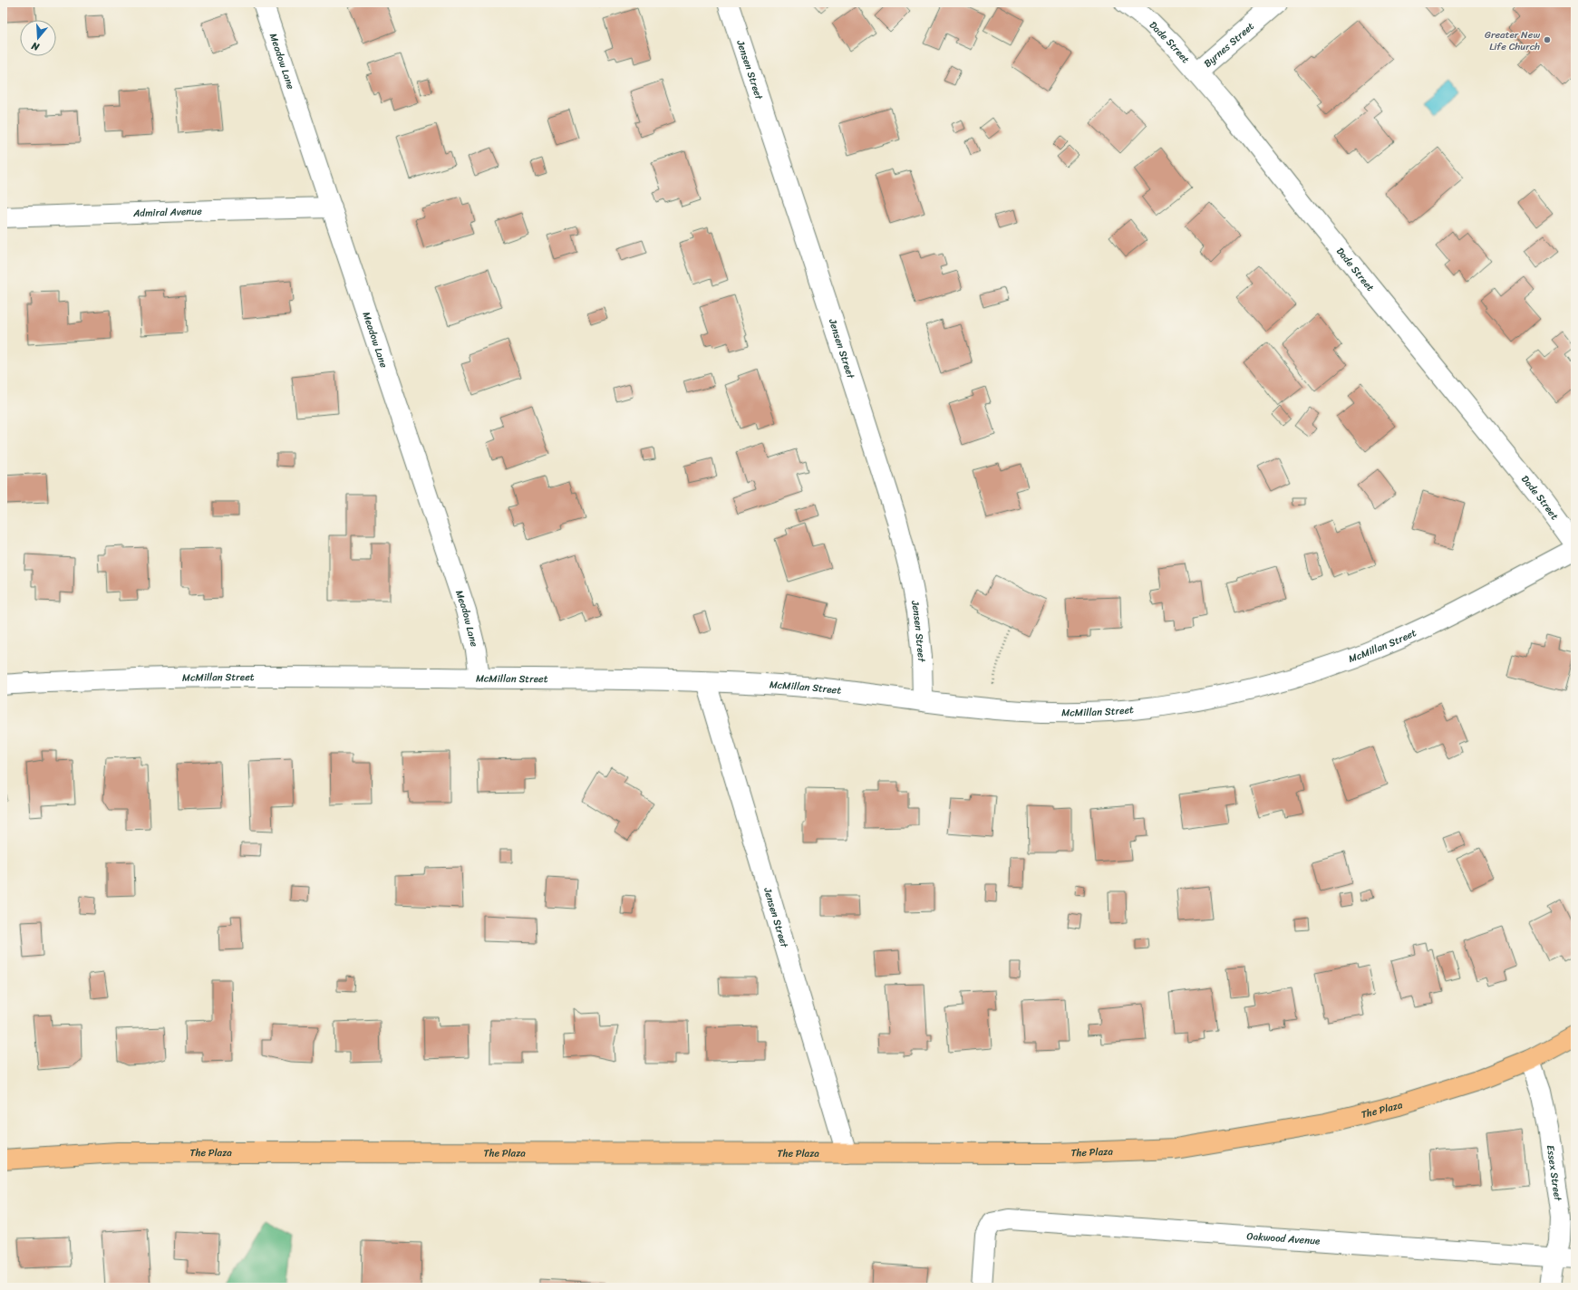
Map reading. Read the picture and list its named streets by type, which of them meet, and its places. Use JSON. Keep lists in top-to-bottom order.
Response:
{
  "streets": {
    "main road": ["The Plaza"],
    "street": [
      "Dade Street",
      "Byrnes Street",
      "Meadow Lane",
      "Jensen Street",
      "Admiral Avenue",
      "McMillan Street",
      "Essex Street",
      "Oakwood Avenue"
    ]
  },
  "crossings": [
    ["Dade Street", "Byrnes Street"],
    ["Meadow Lane", "Admiral Avenue"],
    ["Meadow Lane", "McMillan Street"],
    ["Jensen Street", "McMillan Street"],
    ["Jensen Street", "The Plaza"],
    ["The Plaza", "Essex Street"],
    ["Essex Street", "Oakwood Avenue"]
  ],
  "places": ["Greater New Life Church"],
  "north": "bottom"
}
